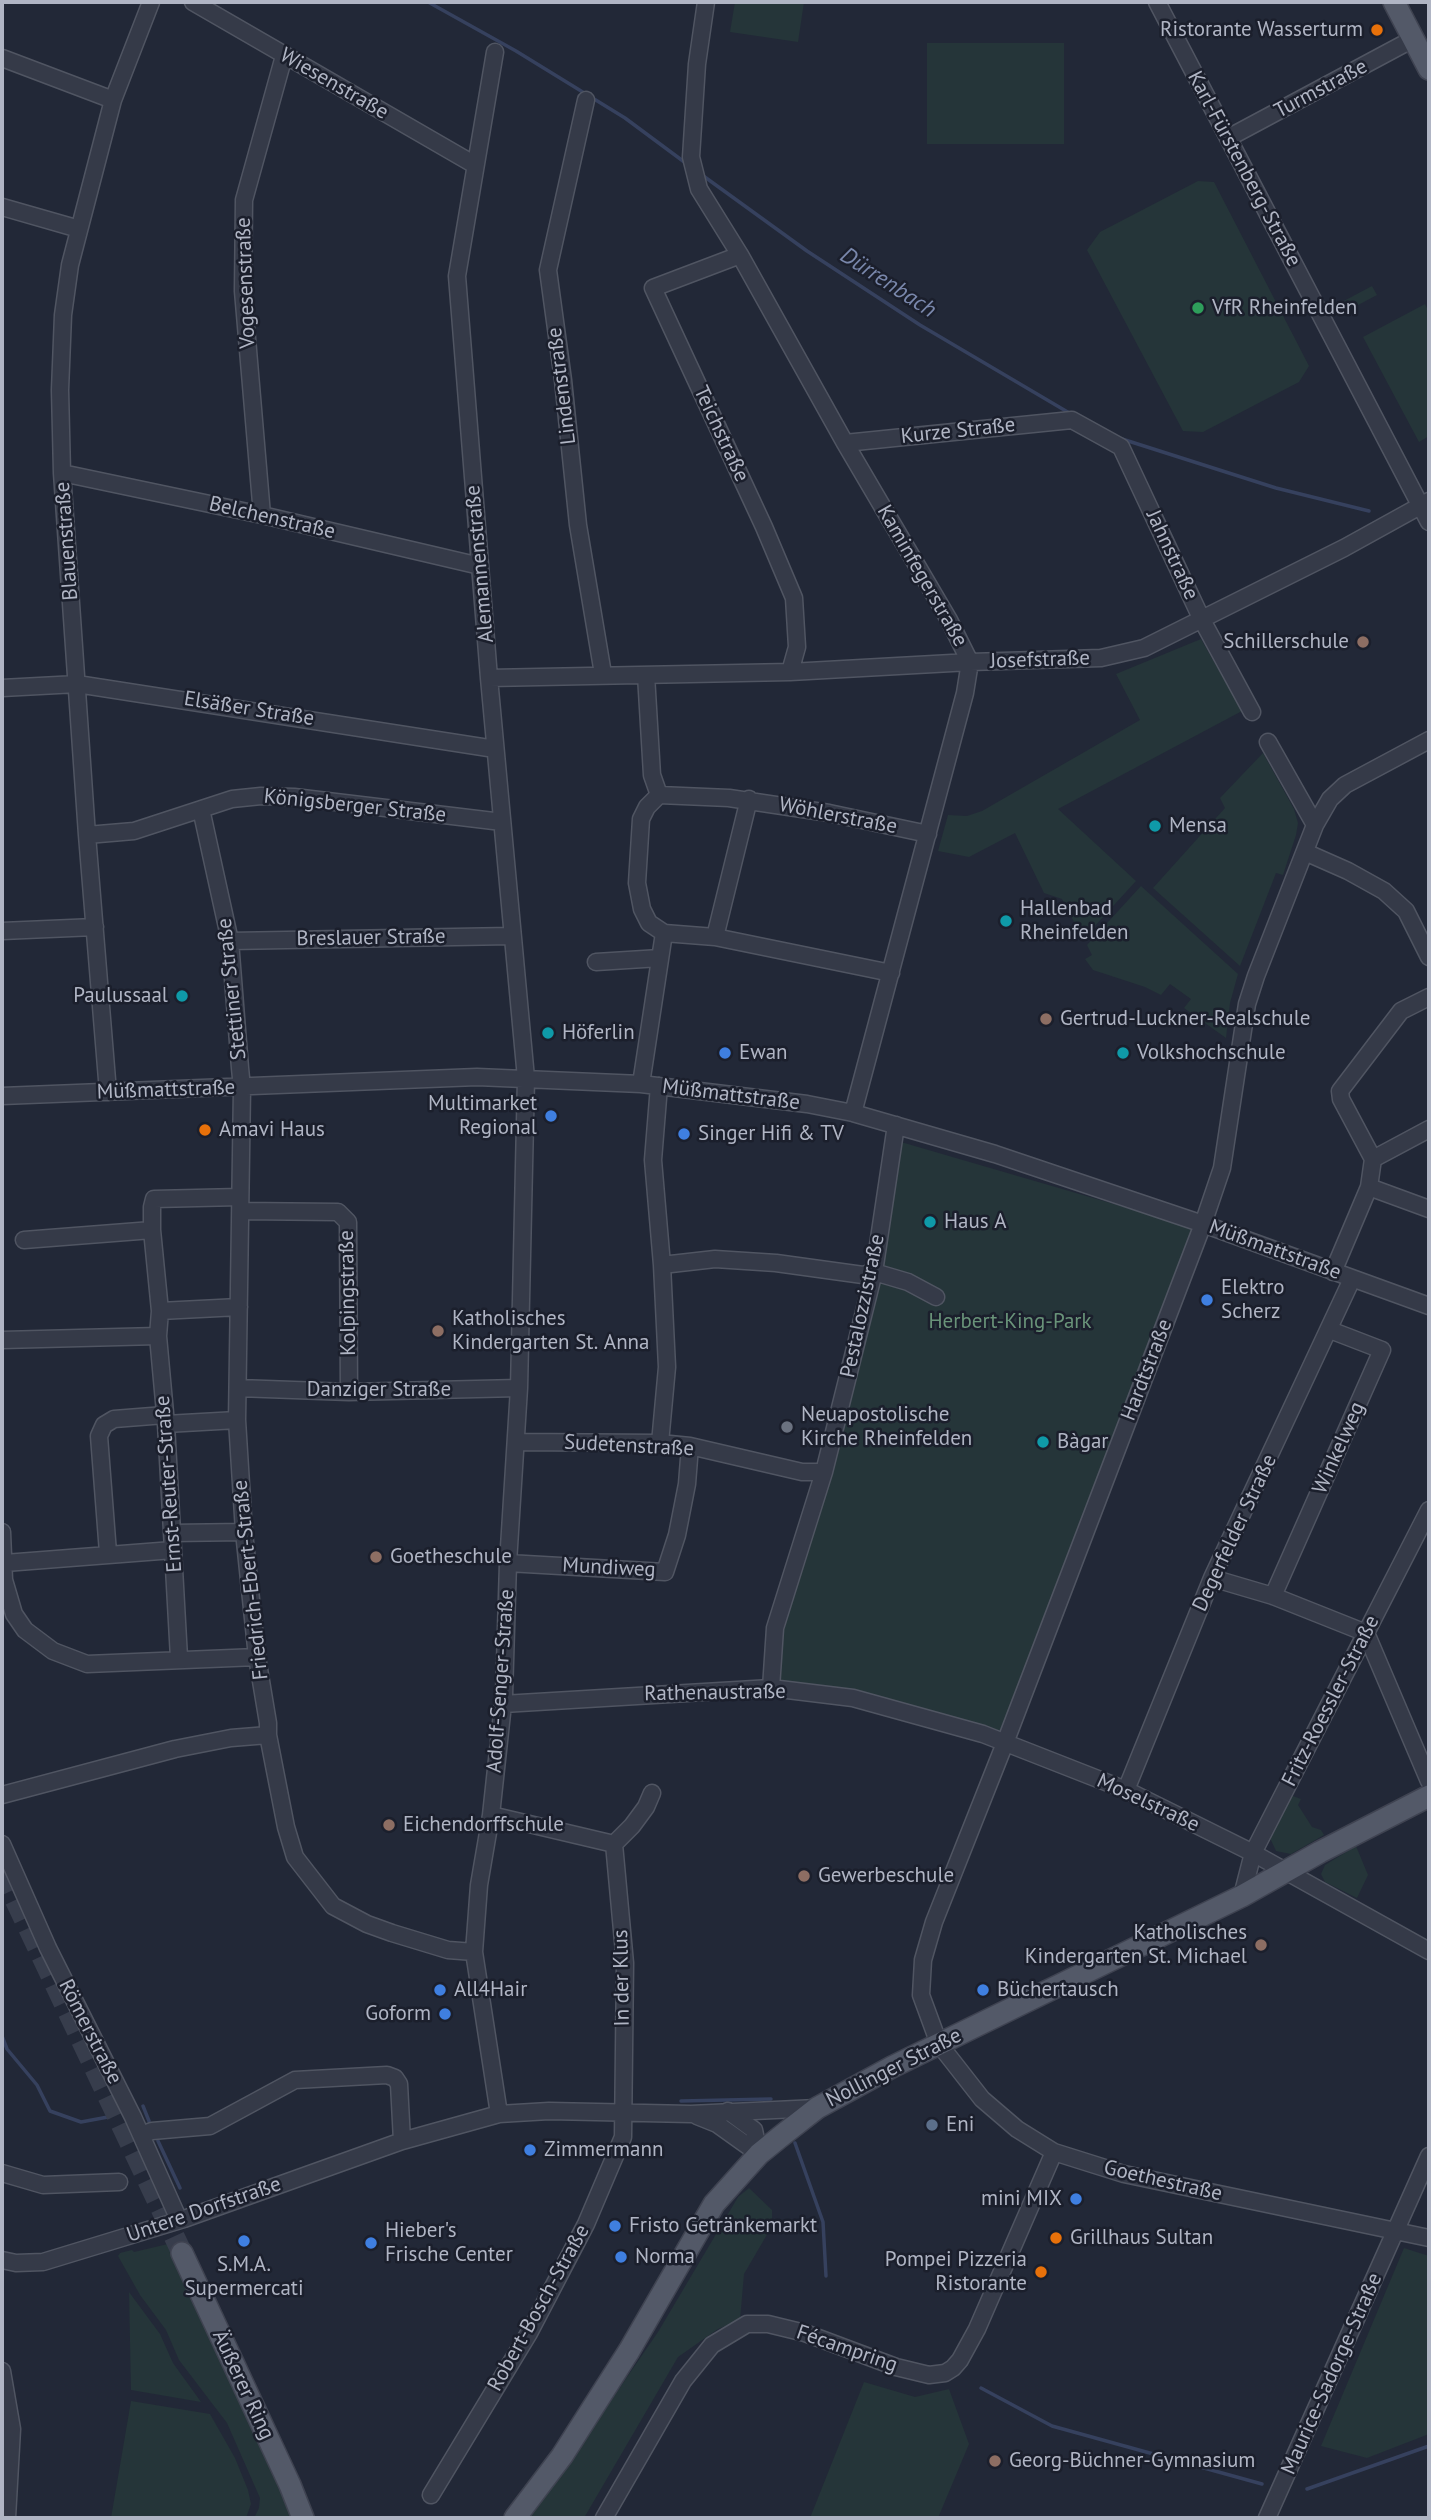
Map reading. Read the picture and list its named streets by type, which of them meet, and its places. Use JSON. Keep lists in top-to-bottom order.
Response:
{
  "streets": {
    "main road": ["Nollinger Straße", "Äußerer Ring"],
    "street": [
      "Wiesenstraße",
      "Turmstraße",
      "Karl-Fürstenberg-Straße",
      "Vogesenstraße",
      "Lindenstraße",
      "Kurze Straße",
      "Teichstraße",
      "Belchenstraße",
      "Blauenstraße",
      "Jahnstraße",
      "Alemannenstraße",
      "Kaminfegerstraße",
      "Josefstraße",
      "Elsäßer Straße",
      "Königsberger Straße",
      "Wöhlerstraße",
      "Breslauer Straße",
      "Stettiner Straße",
      "Müßmattstraße",
      "Kolpingstraße",
      "Pestalozzistraße",
      "Hardtstraße",
      "Danziger Straße",
      "Sudetenstraße",
      "Winkelweg",
      "Ernst-Reuter-Straße",
      "Degerfelder Straße",
      "Mundiweg",
      "Friedrich-Ebert-Straße",
      "Adolf-Senger-Straße",
      "Rathenaustraße",
      "Fritz-Roessler-Straße",
      "Moselstraße",
      "In der Klus",
      "Römerstraße",
      "Goethestraße",
      "Untere Dorfstraße",
      "Robert-Bosch-Straße",
      "Fécampring",
      "Maurice-Sadorge-Straße"
    ]
  },
  "crossings": [
    ["Wiesenstraße", "Vogesenstraße"],
    ["Wiesenstraße", "Alemannenstraße"],
    ["Turmstraße", "Karl-Fürstenberg-Straße"],
    ["Karl-Fürstenberg-Straße", "Josefstraße"],
    ["Vogesenstraße", "Belchenstraße"],
    ["Lindenstraße", "Josefstraße"],
    ["Kurze Straße", "Jahnstraße"],
    ["Kurze Straße", "Kaminfegerstraße"],
    ["Teichstraße", "Kaminfegerstraße"],
    ["Teichstraße", "Josefstraße"],
    ["Belchenstraße", "Blauenstraße"],
    ["Belchenstraße", "Alemannenstraße"],
    ["Blauenstraße", "Elsäßer Straße"],
    ["Blauenstraße", "Königsberger Straße"],
    ["Blauenstraße", "Müßmattstraße"],
    ["Jahnstraße", "Josefstraße"],
    ["Alemannenstraße", "Josefstraße"],
    ["Alemannenstraße", "Elsäßer Straße"],
    ["Alemannenstraße", "Königsberger Straße"],
    ["Alemannenstraße", "Breslauer Straße"],
    ["Alemannenstraße", "Müßmattstraße"],
    ["Alemannenstraße", "Adolf-Senger-Straße"],
    ["Kaminfegerstraße", "Josefstraße"],
    ["Kaminfegerstraße", "Wöhlerstraße"],
    ["Kaminfegerstraße", "Müßmattstraße"],
    ["Königsberger Straße", "Stettiner Straße"],
    ["Breslauer Straße", "Stettiner Straße"],
    ["Stettiner Straße", "Müßmattstraße"],
    ["Stettiner Straße", "Friedrich-Ebert-Straße"],
    ["Müßmattstraße", "Pestalozzistraße"],
    ["Müßmattstraße", "Hardtstraße"],
    ["Müßmattstraße", "Degerfelder Straße"],
    ["Müßmattstraße", "Friedrich-Ebert-Straße"],
    ["Müßmattstraße", "Adolf-Senger-Straße"],
    ["Kolpingstraße", "Danziger Straße"],
    ["Kolpingstraße", "Ernst-Reuter-Straße"],
    ["Kolpingstraße", "Friedrich-Ebert-Straße"],
    ["Pestalozzistraße", "Sudetenstraße"],
    ["Pestalozzistraße", "Rathenaustraße"],
    ["Hardtstraße", "Rathenaustraße"],
    ["Hardtstraße", "Moselstraße"],
    ["Hardtstraße", "Nollinger Straße"],
    ["Hardtstraße", "Goethestraße"],
    ["Danziger Straße", "Friedrich-Ebert-Straße"],
    ["Danziger Straße", "Adolf-Senger-Straße"],
    ["Sudetenstraße", "Mundiweg"],
    ["Sudetenstraße", "Adolf-Senger-Straße"],
    ["Winkelweg", "Degerfelder Straße"],
    ["Ernst-Reuter-Straße", "Friedrich-Ebert-Straße"],
    ["Degerfelder Straße", "Moselstraße"],
    ["Mundiweg", "Adolf-Senger-Straße"],
    ["Friedrich-Ebert-Straße", "Adolf-Senger-Straße"],
    ["Adolf-Senger-Straße", "Rathenaustraße"],
    ["Adolf-Senger-Straße", "Untere Dorfstraße"],
    ["Rathenaustraße", "Moselstraße"],
    ["Fritz-Roessler-Straße", "Moselstraße"],
    ["Fritz-Roessler-Straße", "Nollinger Straße"],
    ["Moselstraße", "Nollinger Straße"],
    ["In der Klus", "Untere Dorfstraße"],
    ["In der Klus", "Robert-Bosch-Straße"],
    ["Römerstraße", "Untere Dorfstraße"],
    ["Nollinger Straße", "Goethestraße"],
    ["Nollinger Straße", "Untere Dorfstraße"],
    ["Goethestraße", "Fécampring"],
    ["Goethestraße", "Maurice-Sadorge-Straße"],
    ["Untere Dorfstraße", "Robert-Bosch-Straße"]
  ],
  "water": ["Dürrenbach"],
  "parks": ["Herbert-King-Park"],
  "places": [
    "Ristorante Wasserturm",
    "VfR Rheinfelden",
    "Schillerschule",
    "Mensa",
    "Hallenbad Rheinfelden",
    "Paulussaal",
    "Gertrud-Luckner-Realschule",
    "Höferlin",
    "Ewan",
    "Volkshochschule",
    "Multimarket Regional",
    "Amavi Haus",
    "Singer Hifi & TV",
    "Haus A",
    "Elektro Scherz",
    "Katholisches Kindergarten St. Anna",
    "Neuapostolische Kirche Rheinfelden",
    "Bàgar",
    "Goetheschule",
    "Eichendorffschule",
    "Gewerbeschule",
    "Katholisches Kindergarten St. Michael",
    "All4Hair",
    "Büchertausch",
    "Goform",
    "Eni",
    "Zimmermann",
    "mini MIX",
    "Fristo Getränkemarkt",
    "Grillhaus Sultan",
    "S.M.A. Supermercati",
    "Hieber's Frische Center",
    "Norma",
    "Pompei Pizzeria Ristorante",
    "Georg-Büchner-Gymnasium"
  ]
}
